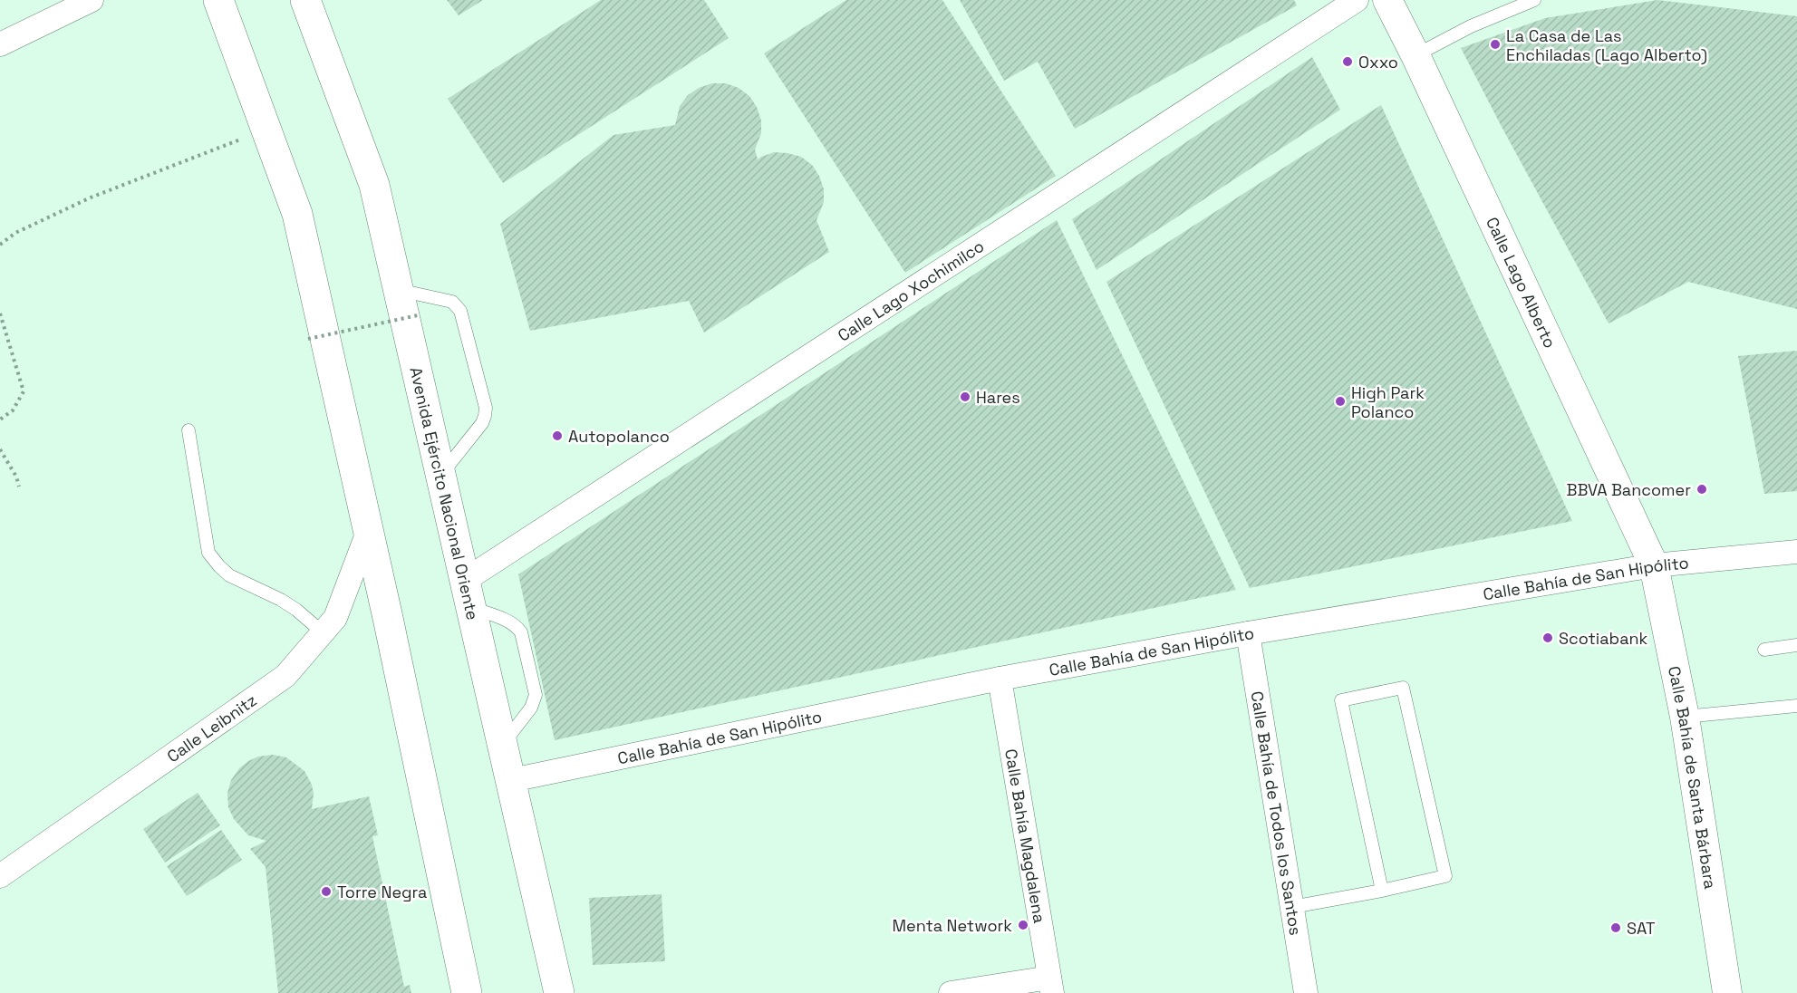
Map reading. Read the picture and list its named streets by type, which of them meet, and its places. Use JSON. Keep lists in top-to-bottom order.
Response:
{
  "streets": {
    "main road": ["Avenida Ejército Nacional Oriente"],
    "street": [
      "Calle Lago Alberto",
      "Calle Lago Xochimilco",
      "Calle Bahía de San Hipólito",
      "Calle Leibnitz",
      "Calle Bahía de Santa Bárbara",
      "Calle Bahía de Todos los Santos",
      "Calle Bahía Magdalena"
    ]
  },
  "crossings": [
    ["Calle Lago Alberto", "Calle Bahía de San Hipólito"],
    ["Calle Lago Alberto", "Calle Bahía de Santa Bárbara"],
    ["Calle Lago Xochimilco", "Avenida Ejército Nacional Oriente"],
    ["Avenida Ejército Nacional Oriente", "Calle Bahía de San Hipólito"],
    ["Calle Bahía de San Hipólito", "Calle Bahía de Santa Bárbara"],
    ["Calle Bahía de San Hipólito", "Calle Bahía de Todos los Santos"],
    ["Calle Bahía de San Hipólito", "Calle Bahía Magdalena"]
  ],
  "places": [
    "La Casa de Las Enchiladas (Lago Alberto)",
    "Oxxo",
    "Hares",
    "High Park Polanco",
    "Autopolanco",
    "BBVA Bancomer",
    "Scotiabank",
    "Torre Negra",
    "Menta Network",
    "SAT"
  ]
}
